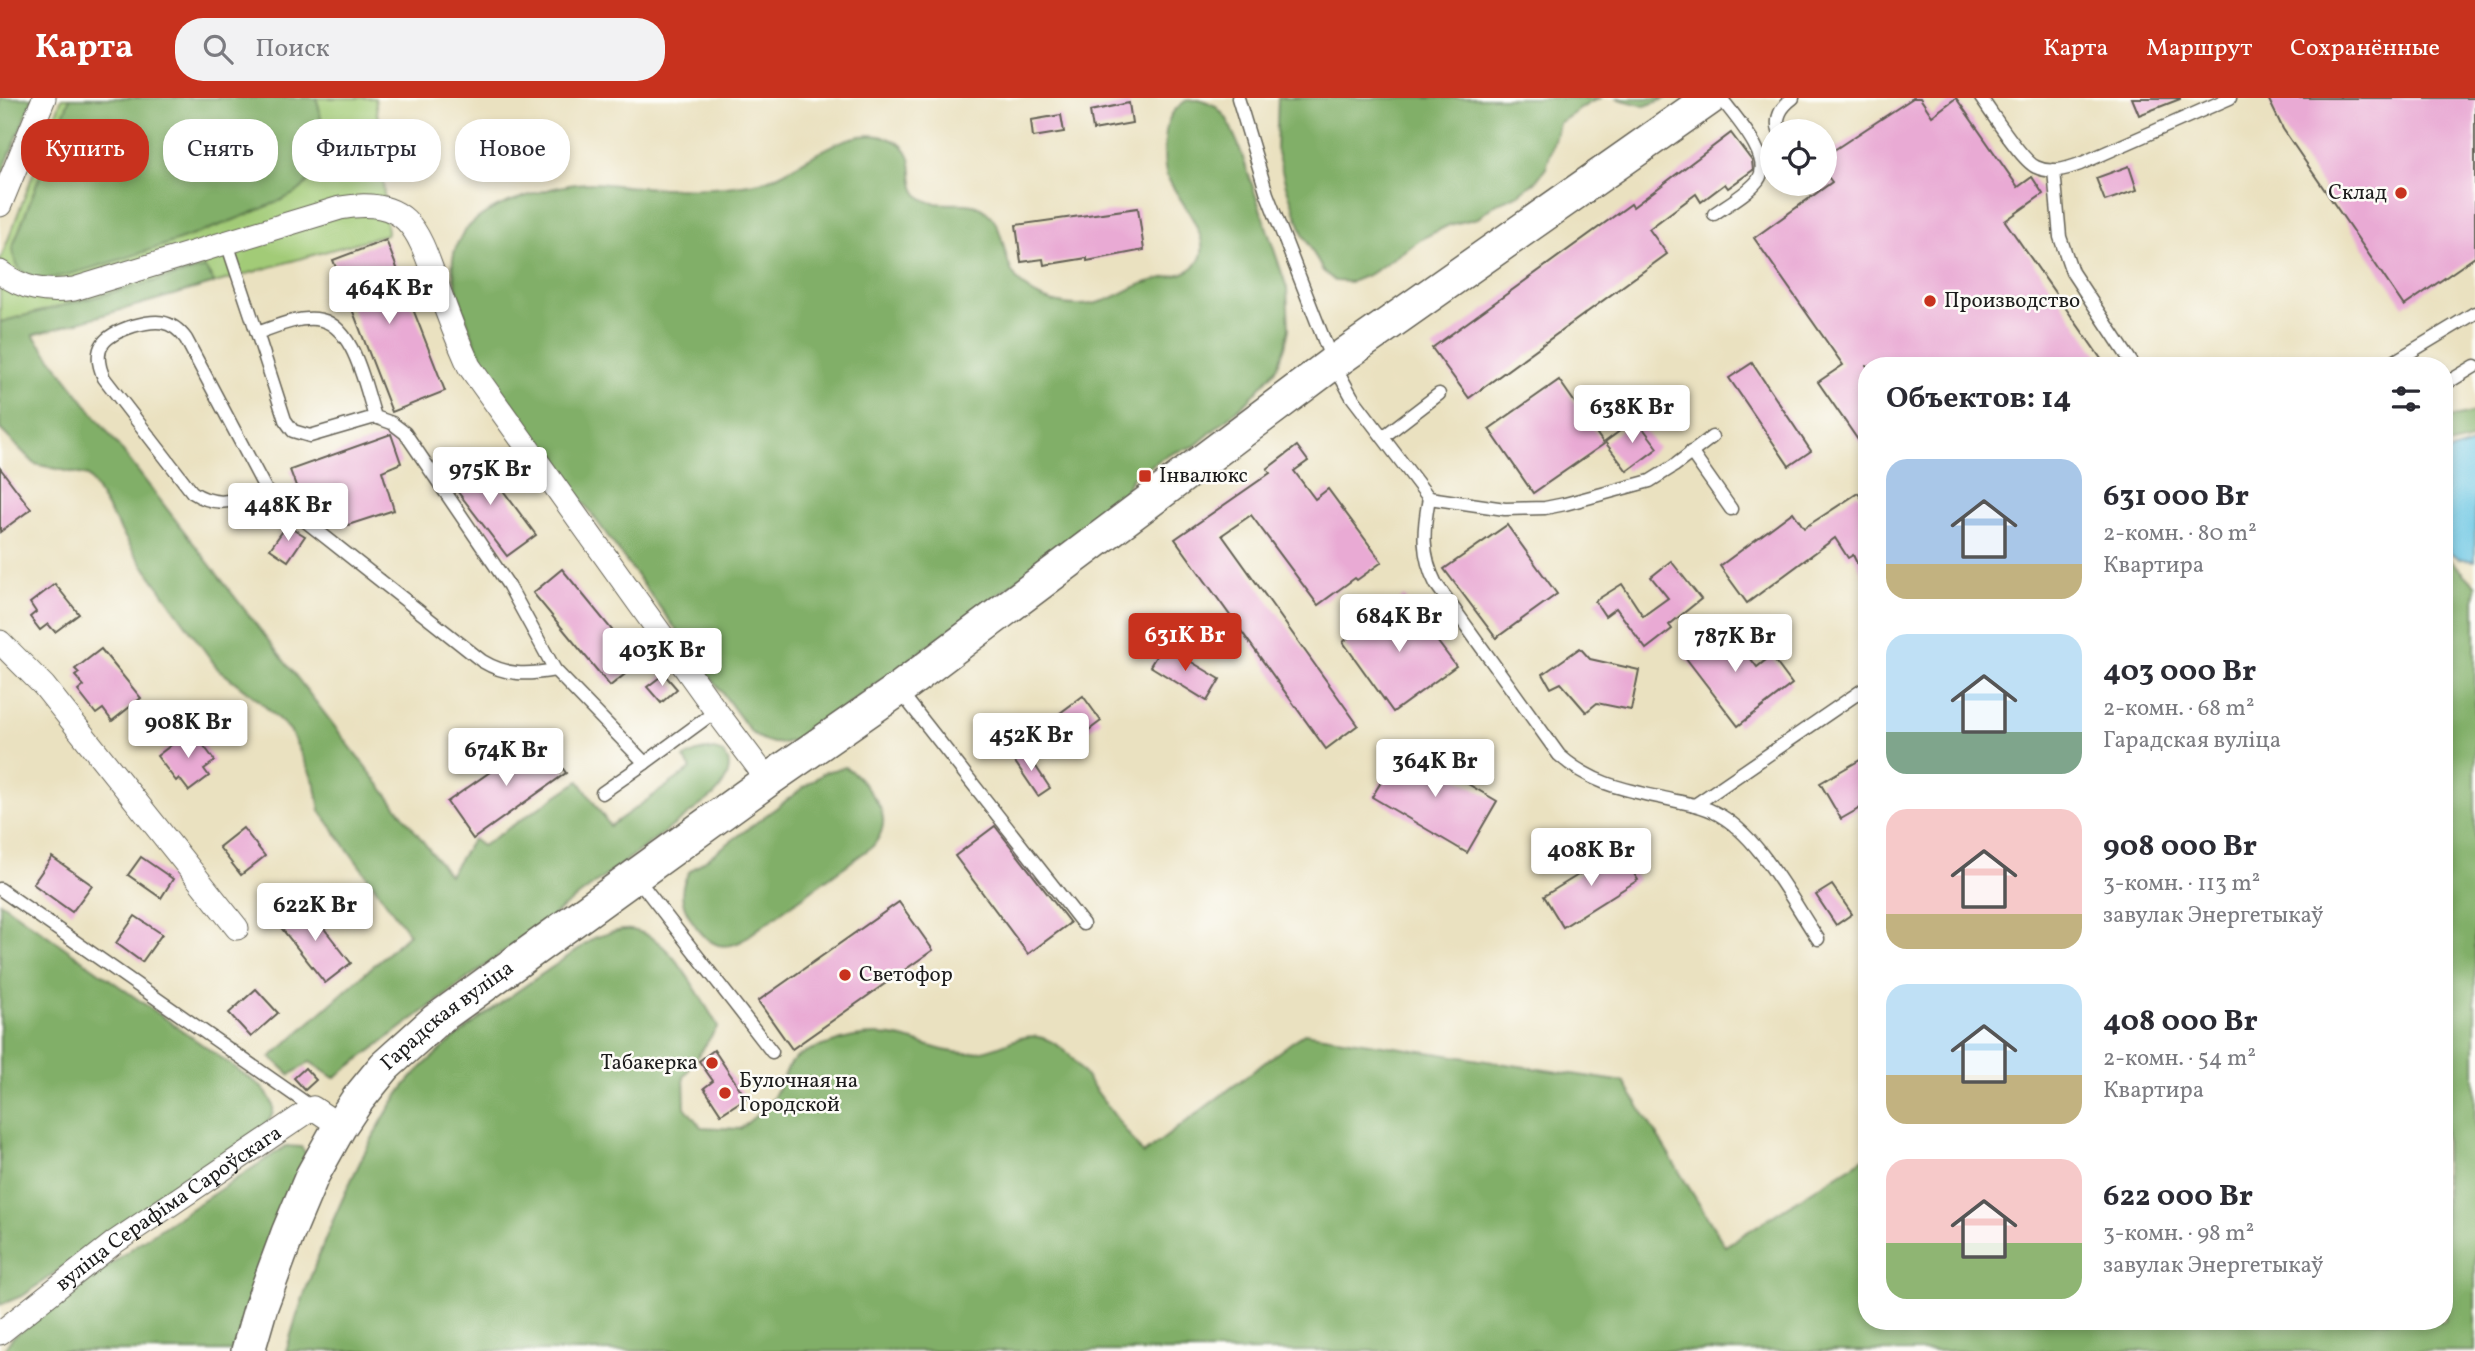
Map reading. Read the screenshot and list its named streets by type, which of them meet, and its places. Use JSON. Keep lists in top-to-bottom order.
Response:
{
  "streets": {
    "main road": ["Гарадская вуліца"],
    "street": ["вуліца Серафіма Сароўскага"]
  },
  "places": {
    "other": [
      "Склад",
      "Производство",
      "Светофор",
      "Табакерка",
      "Булочная на Городской"
    ],
    "transit": ["Інвалюкс"]
  },
  "page": {
    "header": "Карта",
    "search": "Поиск",
    "nav": ["Карта", "Маршрут", "Сохранённые"],
    "chip": [
      "Купить",
      "Снять",
      "Фильтры",
      "Новое"
    ],
    "price": [
      "464K Br",
      "638K Br",
      "975K Br",
      "448K Br",
      "684K Br",
      "631K Br",
      "787K Br",
      "403K Br",
      "908K Br",
      "452K Br",
      "674K Br",
      "364K Br",
      "408K Br",
      "622K Br"
    ],
    "heading": "Объектов: 14",
    "list": [
      {
        "name": "631 000 Br",
        "note": "2-комн. · 80 m² · Квартира"
      },
      {
        "name": "403 000 Br",
        "note": "2-комн. · 68 m² · Гарадская вуліца"
      },
      {
        "name": "908 000 Br",
        "note": "3-комн. · 113 m² · завулак Энергетыкаў"
      },
      {
        "name": "408 000 Br",
        "note": "2-комн. · 54 m² · Квартира"
      },
      {
        "name": "622 000 Br",
        "note": "3-комн. · 98 m² · завулак Энергетыкаў"
      }
    ]
  }
}
